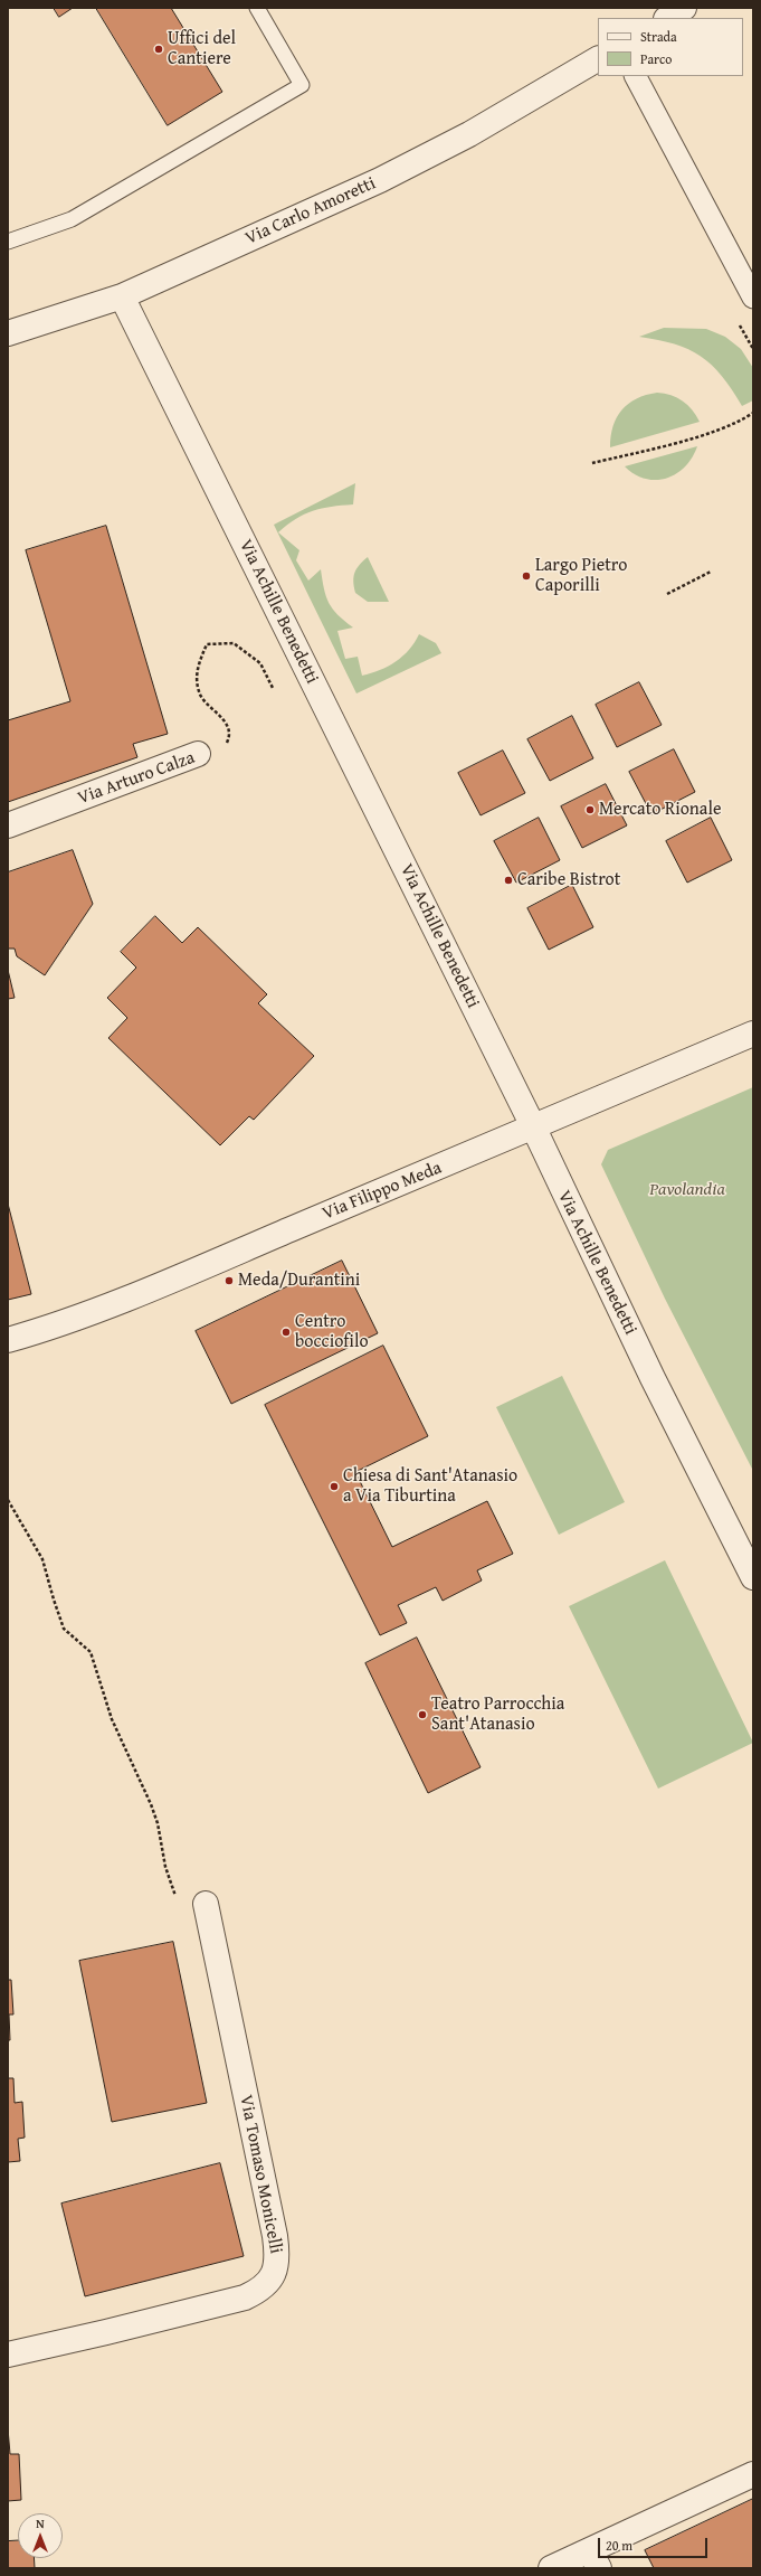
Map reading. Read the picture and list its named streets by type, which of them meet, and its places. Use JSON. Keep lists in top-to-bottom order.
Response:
{
  "streets": {
    "street": [
      "Via Carlo Amoretti",
      "Via Achille Benedetti",
      "Via Arturo Calza",
      "Via Filippo Meda",
      "Via Tomaso Monicelli"
    ]
  },
  "crossings": [
    ["Via Carlo Amoretti", "Via Achille Benedetti"],
    ["Via Achille Benedetti", "Via Filippo Meda"]
  ],
  "parks": ["Pavolandia"],
  "places": [
    "Uffici del Cantiere",
    "Largo Pietro Caporilli",
    "Mercato Rionale",
    "Caribe Bistrot",
    "Meda/Durantini",
    "Centro bocciofilo",
    "Chiesa di Sant'Atanasio a Via Tiburtina",
    "Teatro Parrocchia Sant'Atanasio"
  ],
  "legend": ["Strada", "Parco"],
  "scale_bar": "20 m",
  "north": "top"
}
